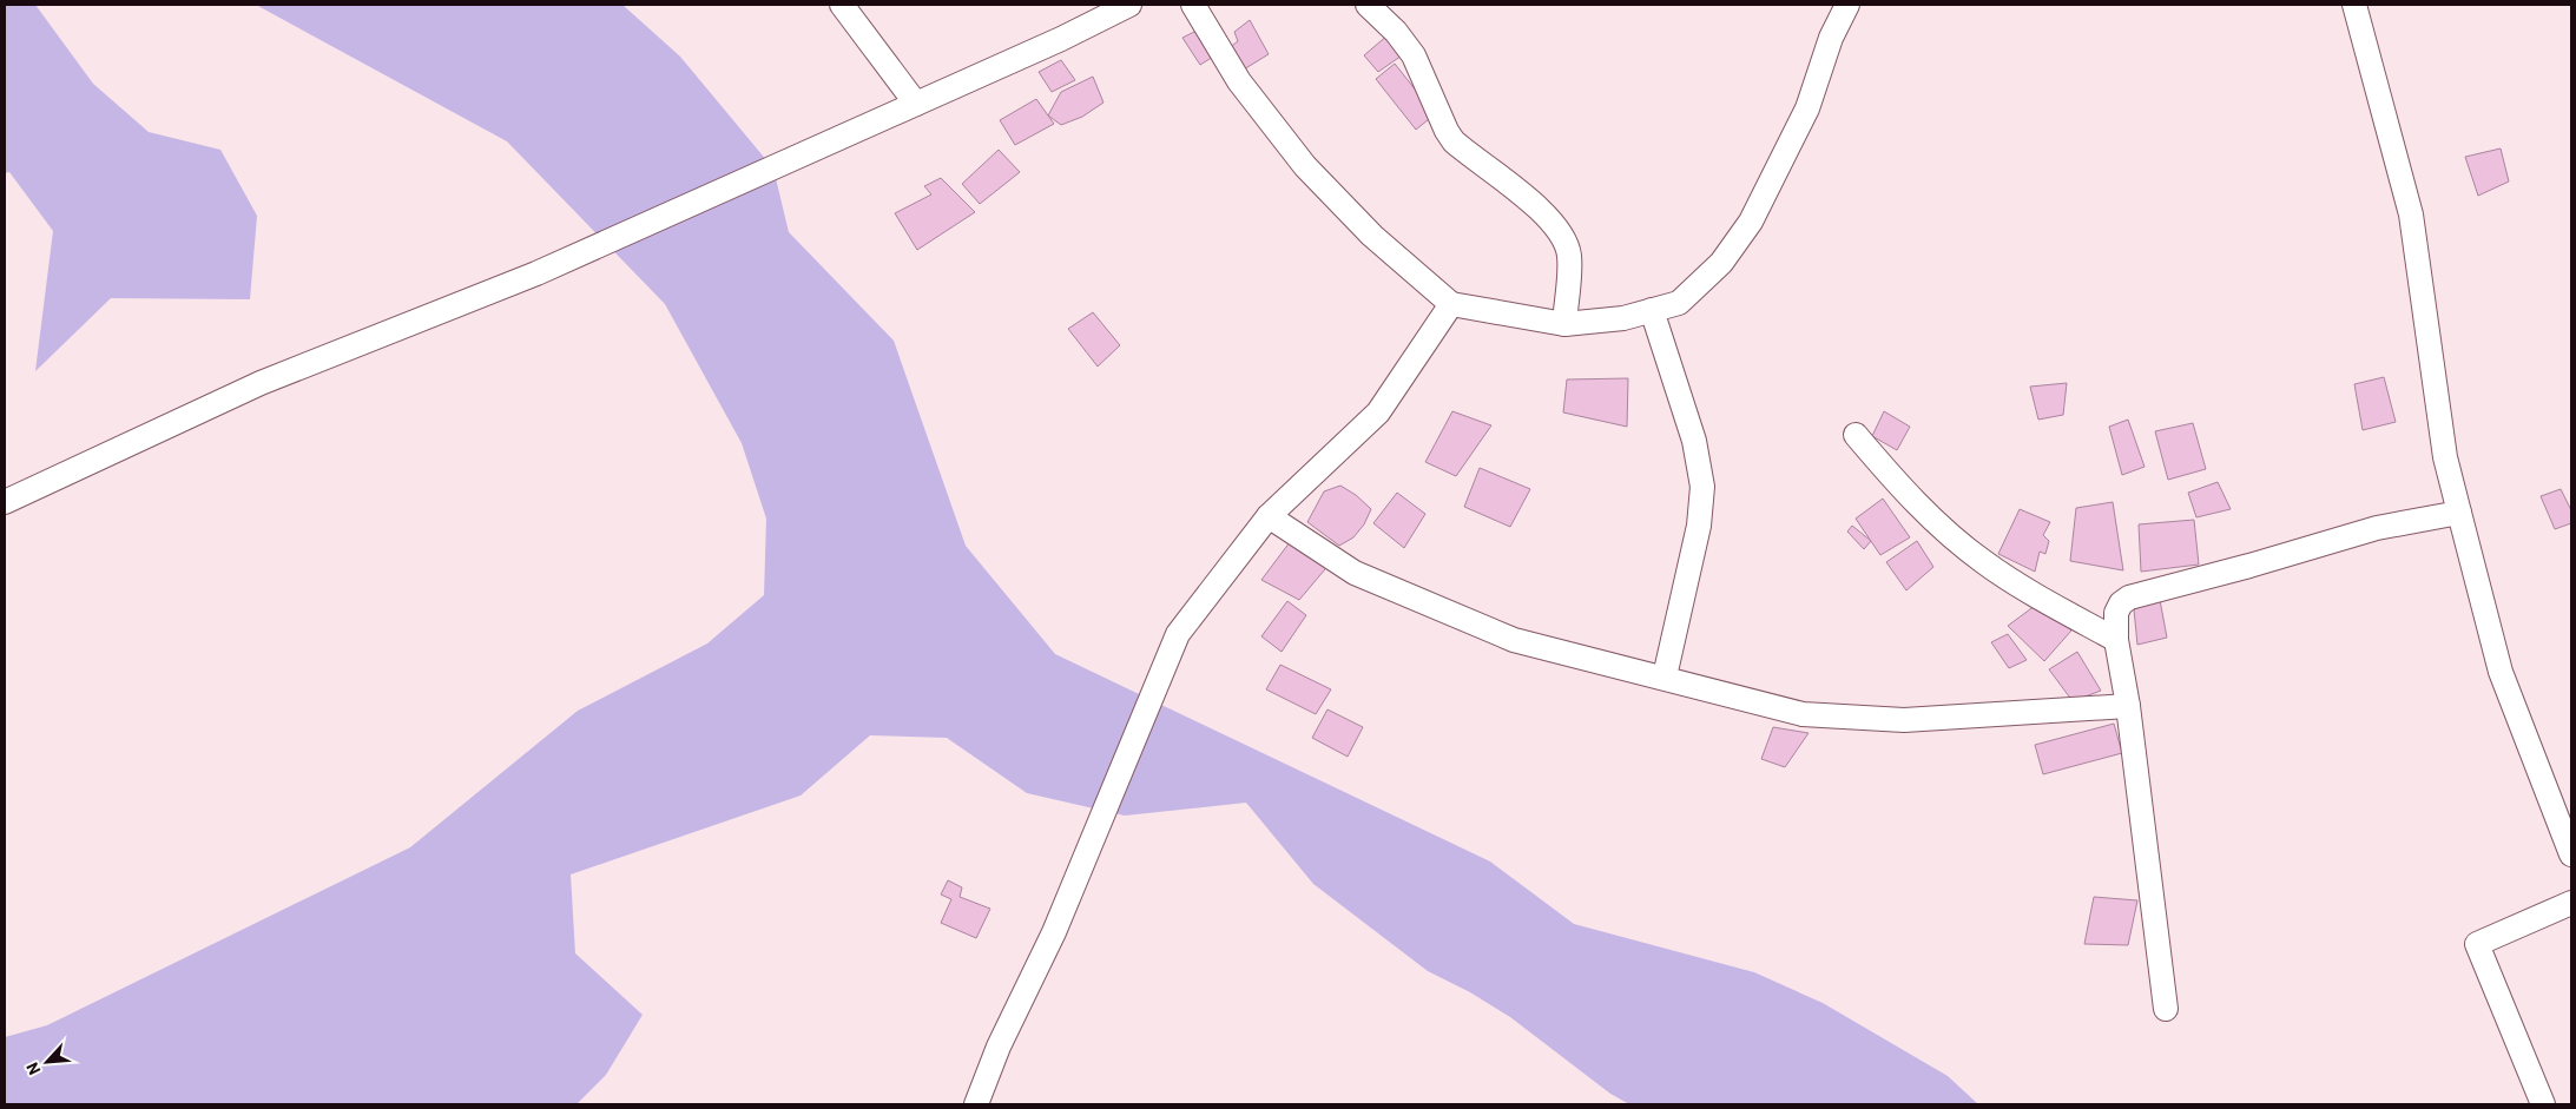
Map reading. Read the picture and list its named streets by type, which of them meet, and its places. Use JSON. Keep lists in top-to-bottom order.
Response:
{
  "north": "bottom left"
}
